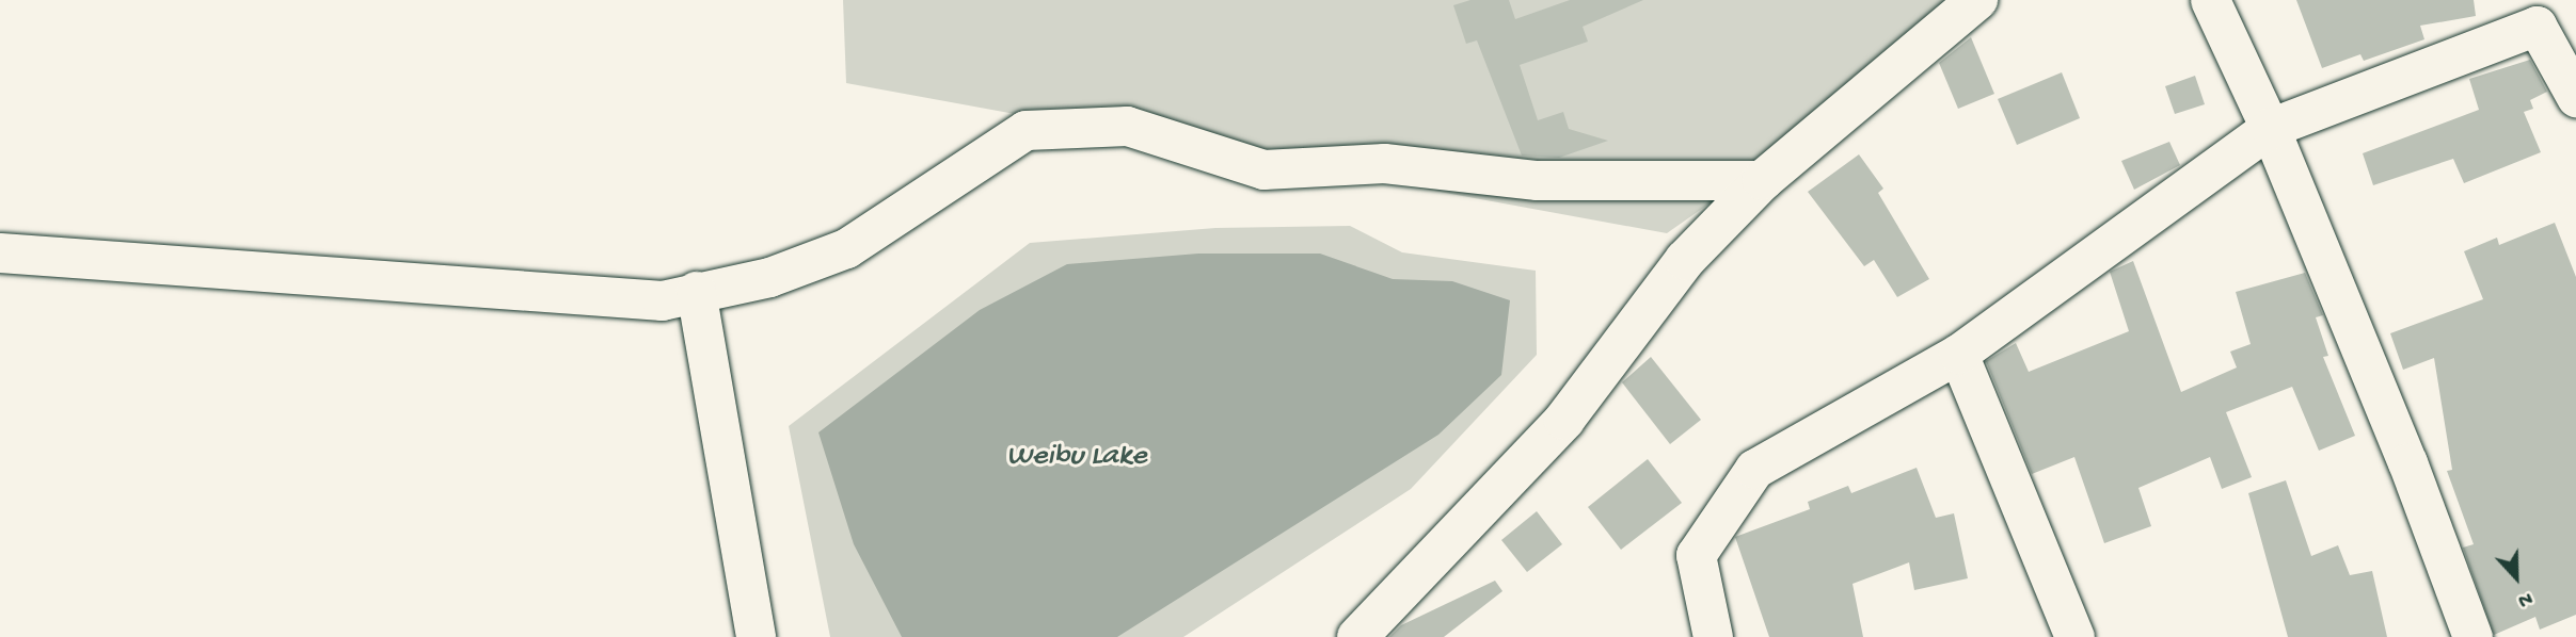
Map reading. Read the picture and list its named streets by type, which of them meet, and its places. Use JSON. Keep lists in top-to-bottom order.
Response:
{
  "water": ["Weibu Lake"],
  "north": "bottom"
}
